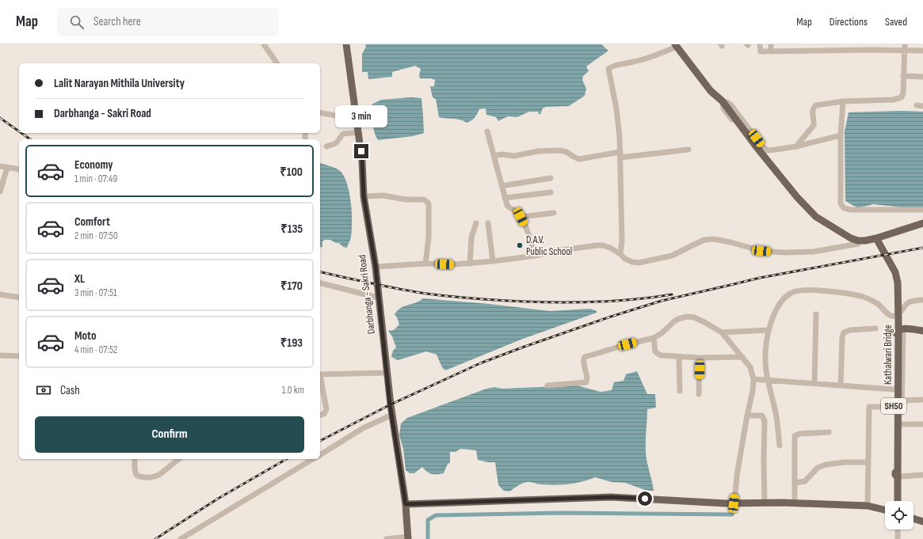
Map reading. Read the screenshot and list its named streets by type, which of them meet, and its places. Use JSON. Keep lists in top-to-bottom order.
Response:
{
  "streets": {
    "main road": ["Darbhanga - Sakri Road", "Kathalwari Bridge", "SH50"]
  },
  "crossings": [
    ["Kathalwari Bridge", "SH50"]
  ],
  "places": ["D.A.V. Public School"],
  "page": {
    "header": "Map",
    "search": "Search here",
    "nav": ["Map", "Directions", "Saved"],
    "banner": ["Lalit Narayan Mithila University", "Darbhanga - Sakri Road"],
    "bubble": "3 min",
    "list": [
      {
        "name": "Economy",
        "note": "1 min · 07:49",
        "value": "₹100"
      },
      {
        "name": "Comfort",
        "note": "2 min · 07:50",
        "value": "₹135"
      },
      {
        "name": "XL",
        "note": "3 min · 07:51",
        "value": "₹170"
      },
      {
        "name": "Moto",
        "note": "4 min · 07:52",
        "value": "₹193"
      }
    ],
    "pay": ["Cash", "1.0 km"],
    "buttons": "Confirm"
  }
}
